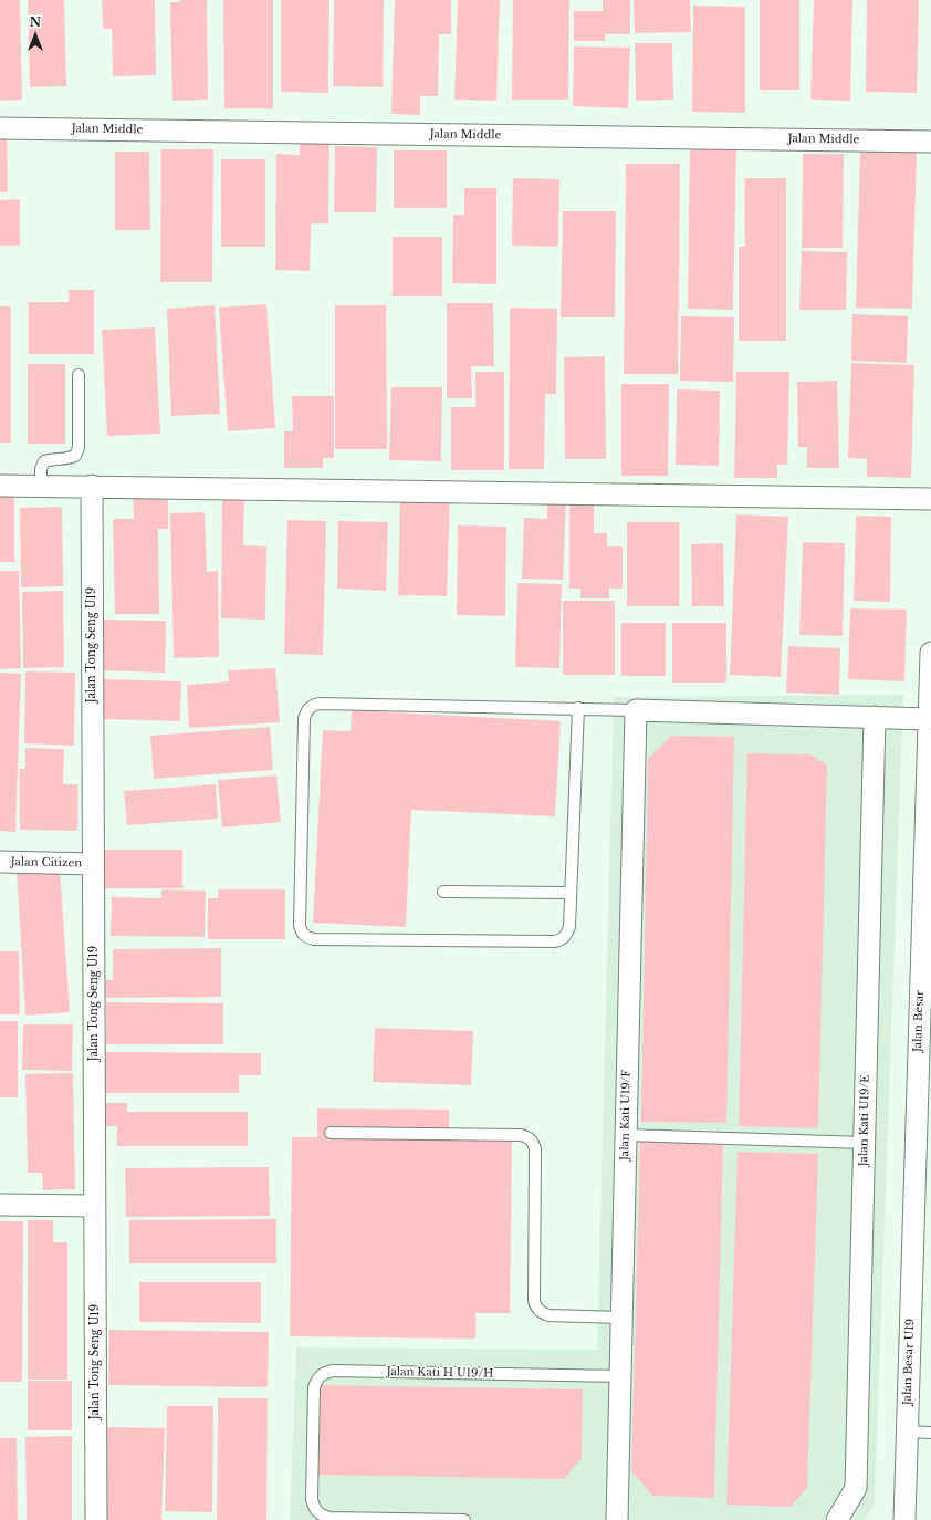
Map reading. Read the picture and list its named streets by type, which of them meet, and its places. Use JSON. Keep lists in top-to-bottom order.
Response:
{
  "streets": {
    "street": [
      "Jalan Middle",
      "Jalan Tong Seng U19",
      "Jalan Citizen",
      "Jalan Besar",
      "Jalan Kati U19/F",
      "Jalan Kati U19/E",
      "Jalan Besar U19"
    ],
    "lane": ["Jalan Kati H U19/H"]
  },
  "crossings": [
    ["Jalan Tong Seng U19", "Jalan Citizen"],
    ["Jalan Besar", "Jalan Besar U19"],
    ["Jalan Kati U19/F", "Jalan Kati H U19/H"]
  ],
  "north": "top"
}
